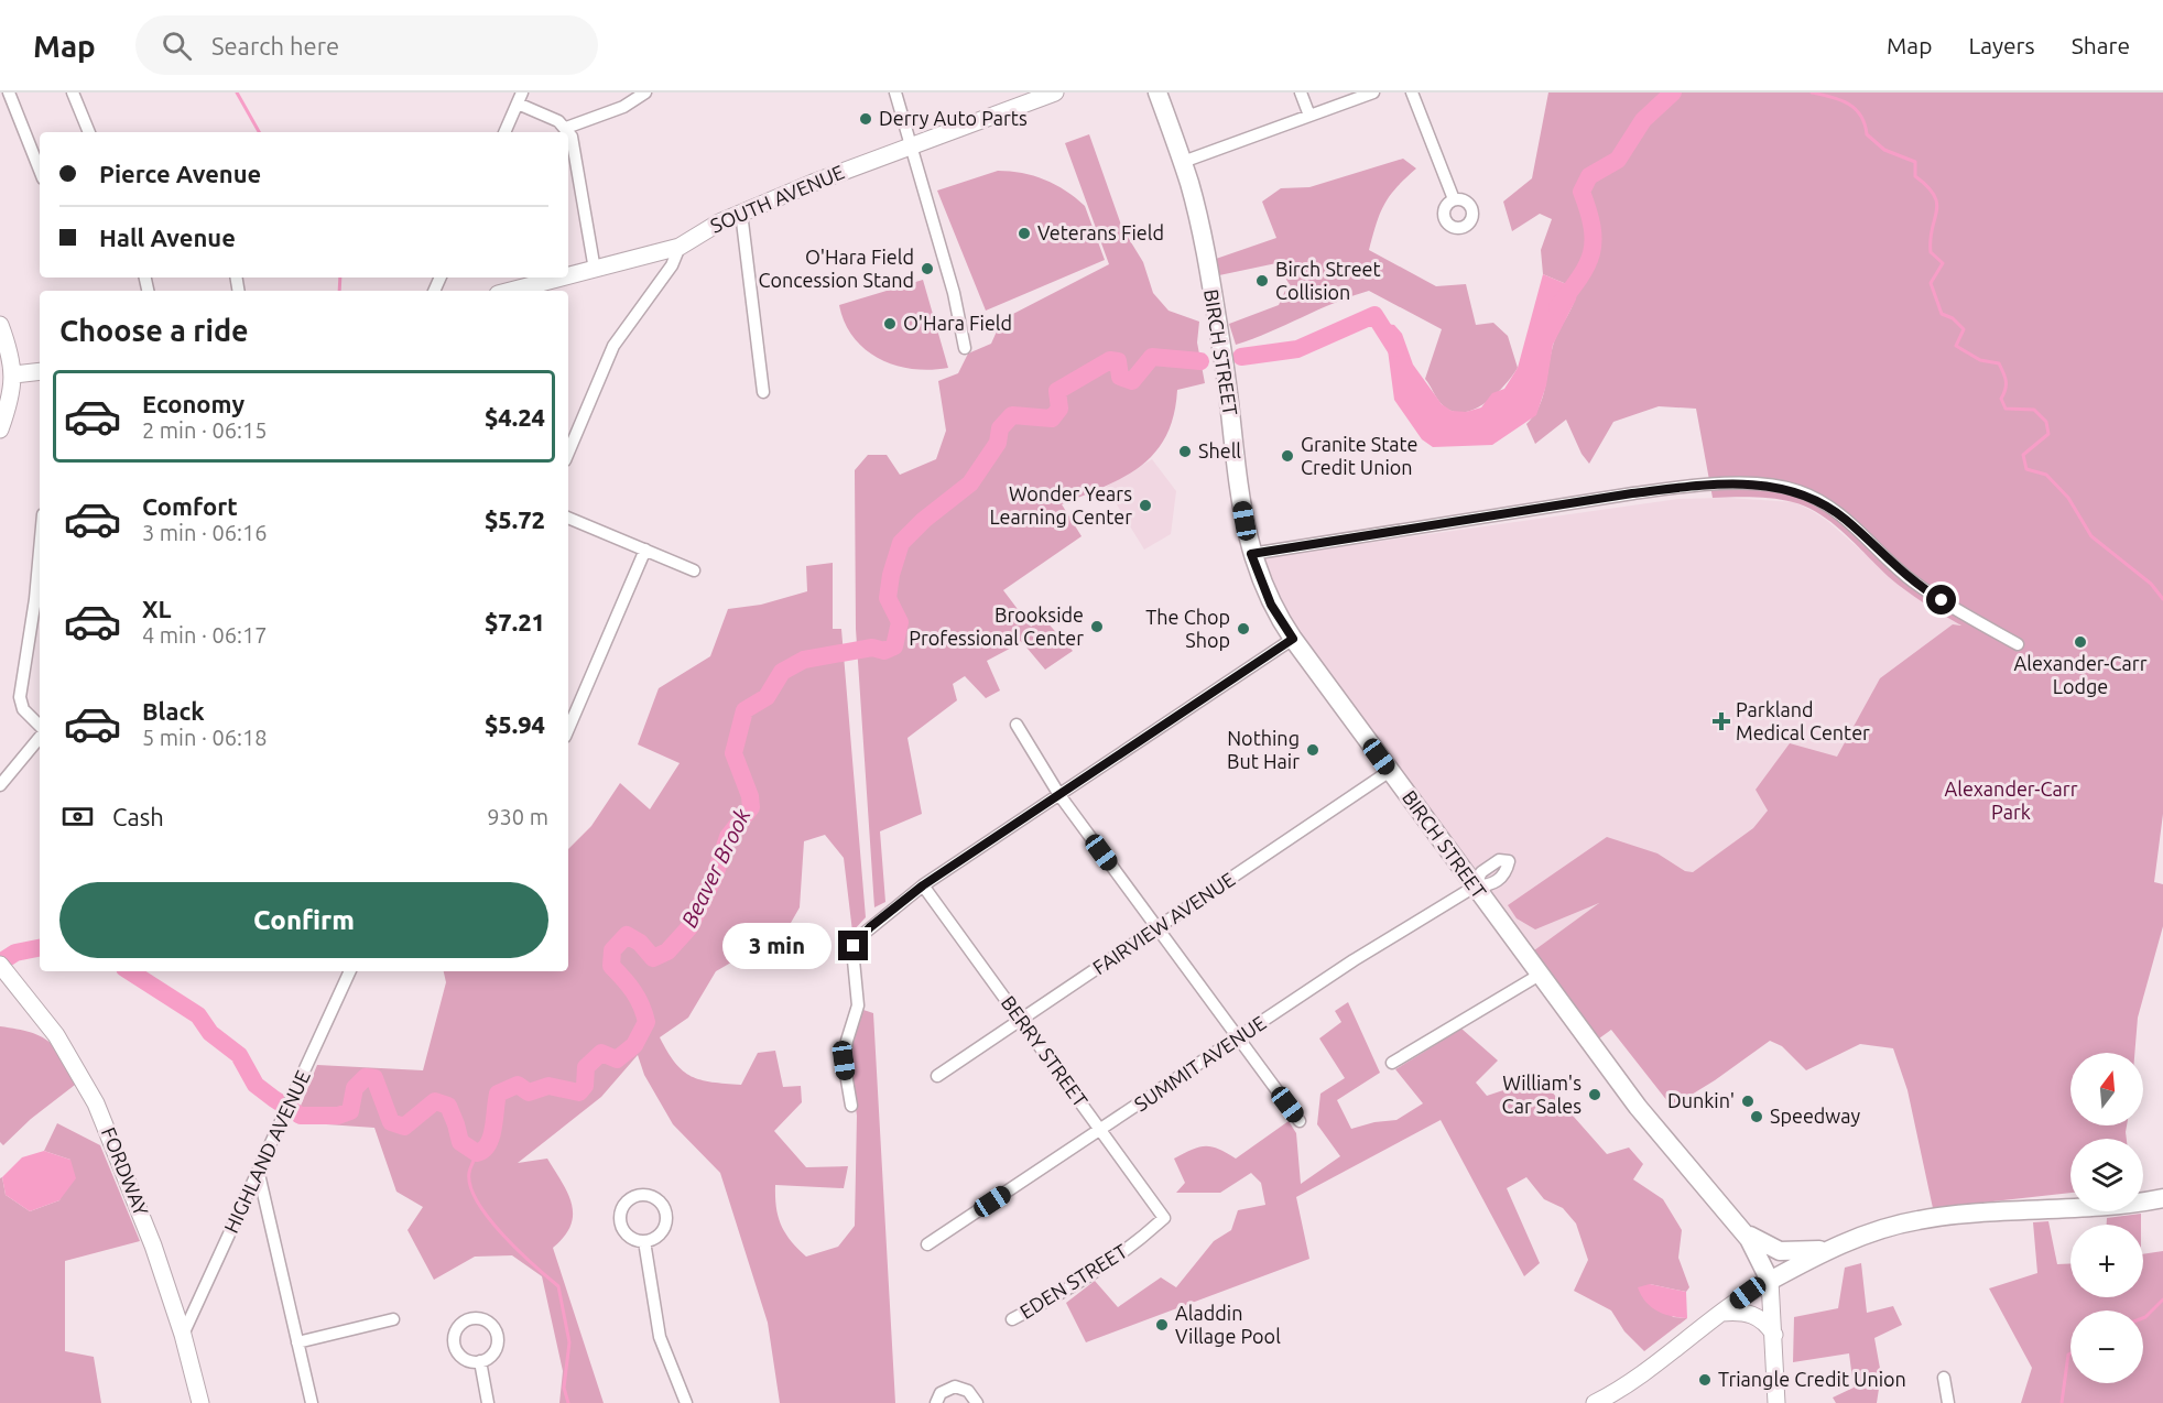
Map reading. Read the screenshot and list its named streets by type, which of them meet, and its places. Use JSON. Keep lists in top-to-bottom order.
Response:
{
  "streets": {
    "main road": ["BIRCH STREET"],
    "street": [
      "SOUTH AVENUE",
      "FAIRVIEW AVENUE",
      "BERRY STREET",
      "SUMMIT AVENUE",
      "HIGHLAND AVENUE",
      "FORDWAY",
      "EDEN STREET"
    ]
  },
  "crossings": [
    ["BIRCH STREET", "FAIRVIEW AVENUE"],
    ["BIRCH STREET", "SUMMIT AVENUE"],
    ["FAIRVIEW AVENUE", "BERRY STREET"],
    ["BERRY STREET", "SUMMIT AVENUE"],
    ["BERRY STREET", "EDEN STREET"],
    ["HIGHLAND AVENUE", "FORDWAY"]
  ],
  "water": ["Beaver Brook"],
  "parks": ["Alexander-Carr Park"],
  "places": {
    "other": [
      "Derry Auto Parts",
      "Veterans Field",
      "O'Hara Field Concession Stand",
      "Birch Street Collision",
      "O'Hara Field",
      "Shell",
      "Granite State Credit Union",
      "Wonder Years Learning Center",
      "Brookside Professional Center",
      "The Chop Shop",
      "Alexander-Carr Lodge",
      "Nothing But Hair",
      "William's Car Sales",
      "Dunkin'",
      "Speedway",
      "Aladdin Village Pool",
      "Triangle Credit Union"
    ],
    "health": ["Parkland Medical Center"]
  },
  "north": "top",
  "page": {
    "header": "Map",
    "search": "Search here",
    "nav": ["Map", "Layers", "Share"],
    "banner": ["Pierce Avenue", "Hall Avenue"],
    "heading": "Choose a ride",
    "list": [
      {
        "name": "Economy",
        "note": "2 min · 06:15",
        "value": "$4.24"
      },
      {
        "name": "Comfort",
        "note": "3 min · 06:16",
        "value": "$5.72"
      },
      {
        "name": "XL",
        "note": "4 min · 06:17",
        "value": "$7.21"
      },
      {
        "name": "Black",
        "note": "5 min · 06:18",
        "value": "$5.94"
      }
    ],
    "pay": ["Cash", "930 m"],
    "buttons": "Confirm",
    "bubble": "3 min",
    "map_buttons": ["+", "−"]
  }
}
